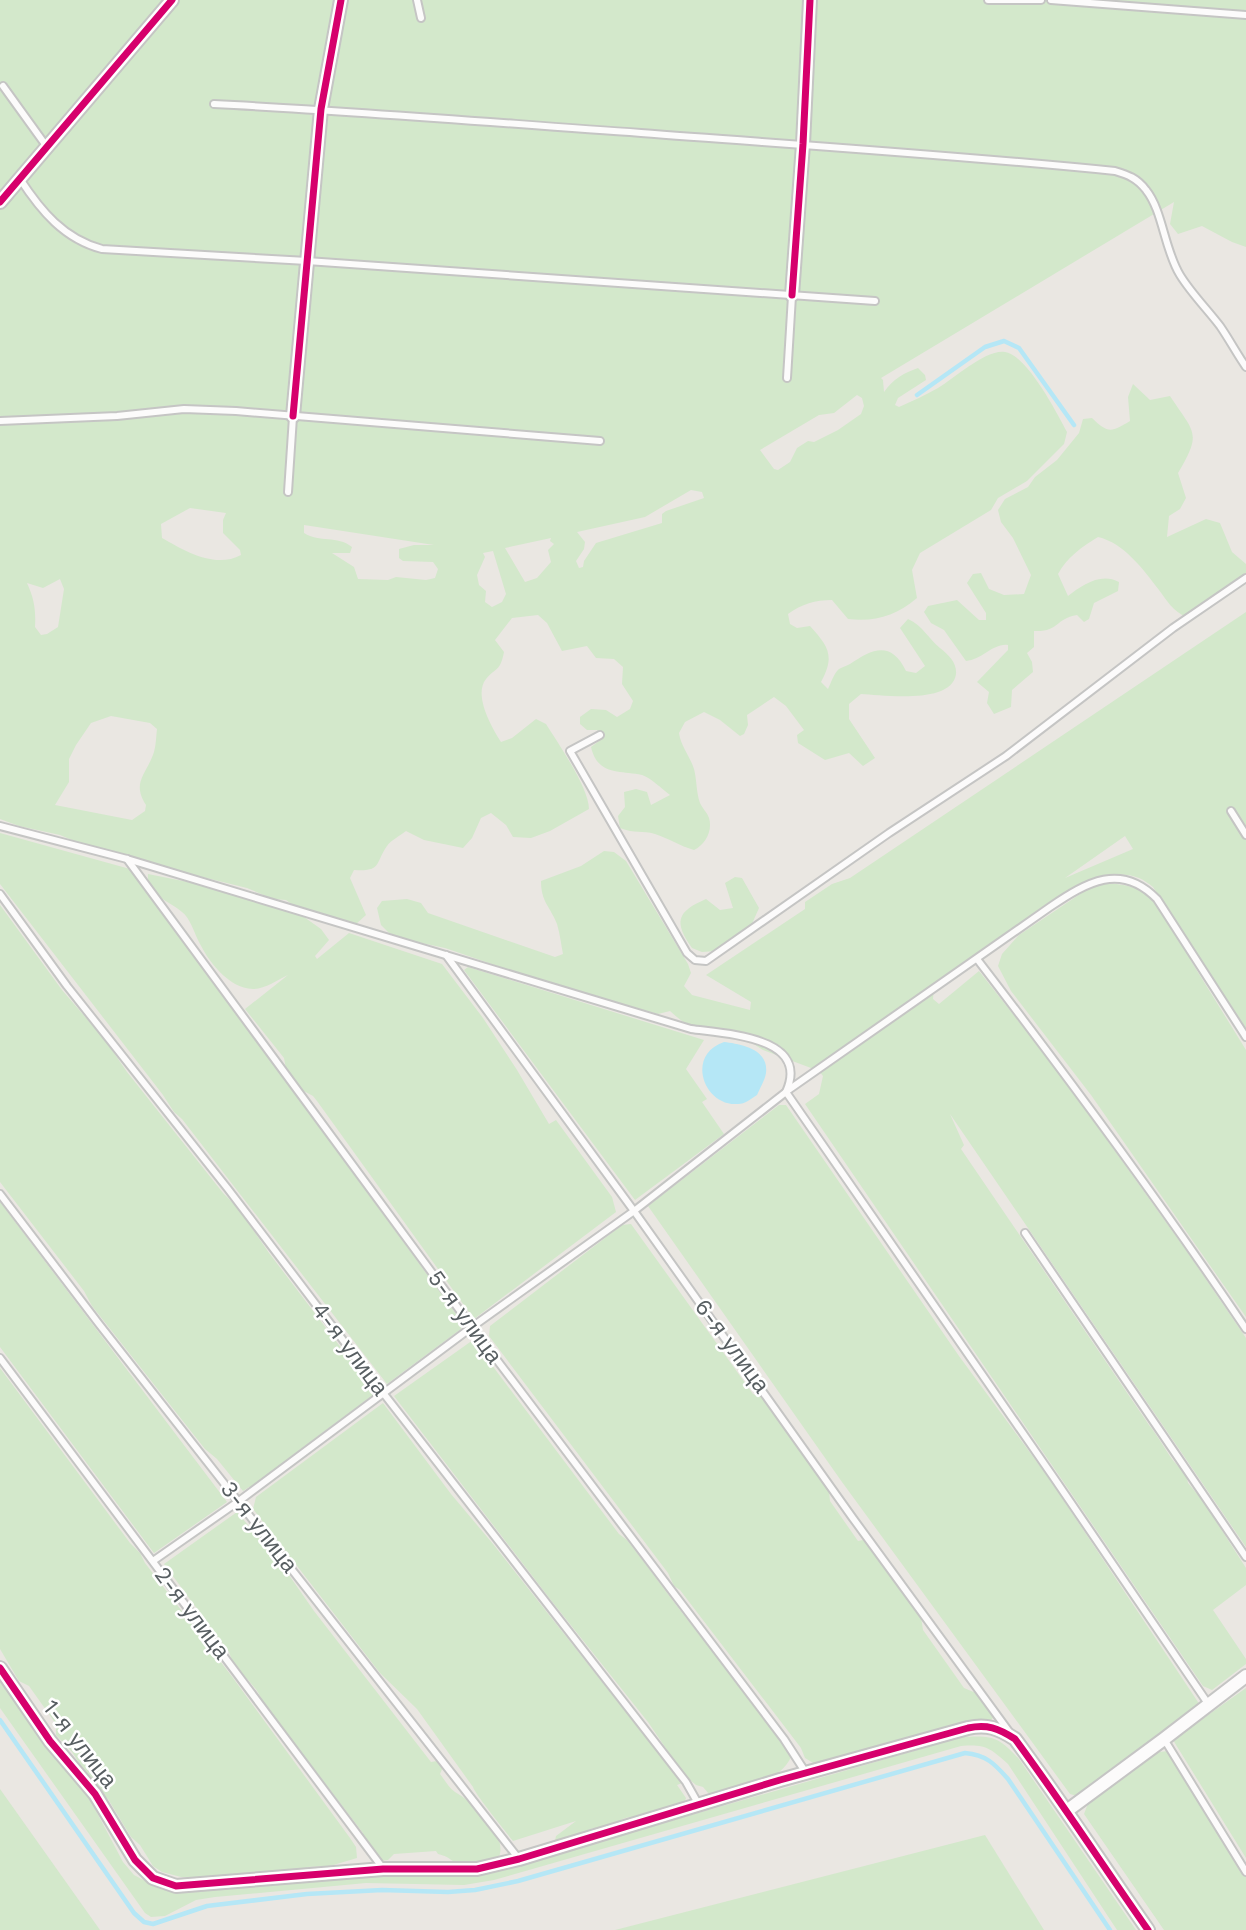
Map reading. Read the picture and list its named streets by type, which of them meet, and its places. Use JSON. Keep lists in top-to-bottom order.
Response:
{
  "streets": {
    "street": ["1-я улица"],
    "lane": [
      "5-я улица",
      "6-я улица",
      "4-я улица",
      "3-я улица",
      "2-я улица"
    ]
  },
  "crossings": [
    ["2-я улица", "1-я улица"]
  ]
}
